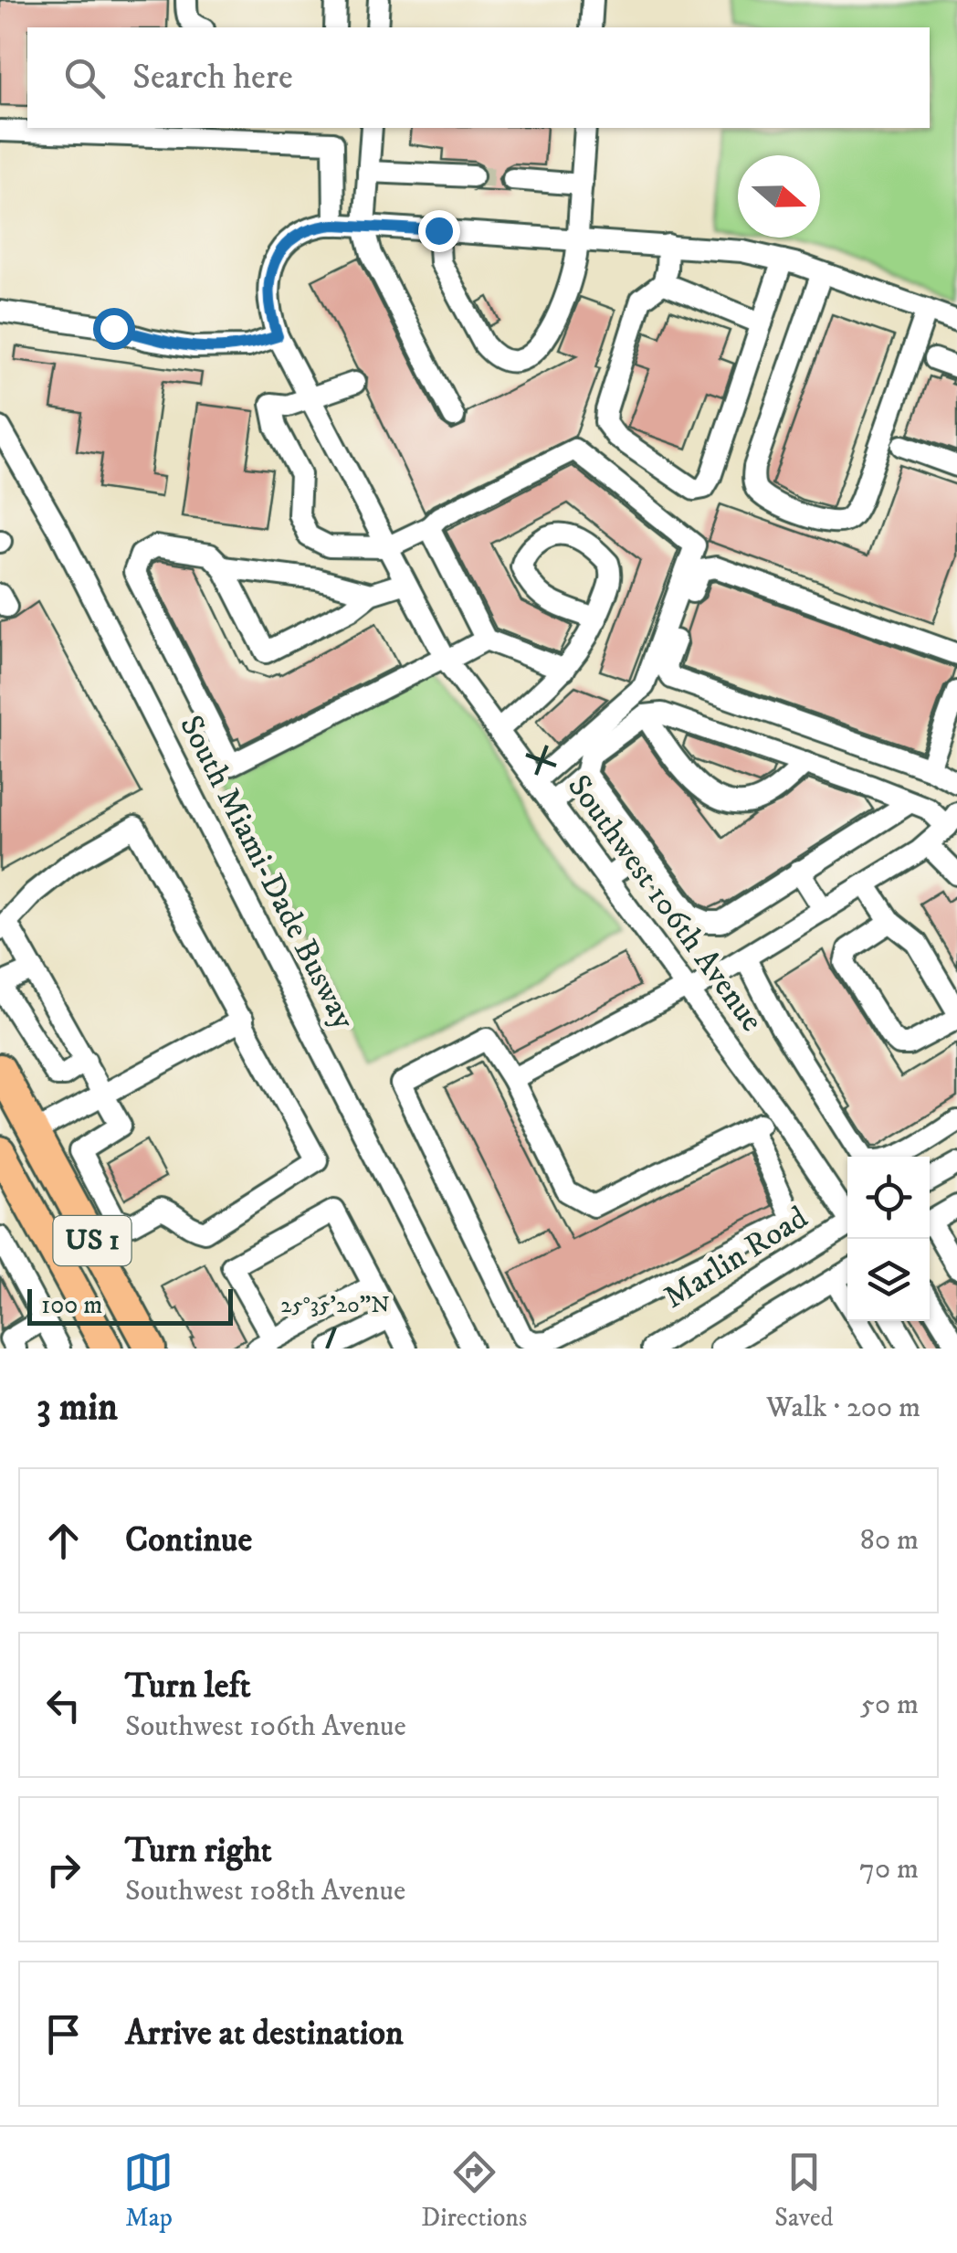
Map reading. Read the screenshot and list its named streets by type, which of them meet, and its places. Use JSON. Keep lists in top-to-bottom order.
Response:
{
  "streets": {
    "highway": ["US 1"],
    "street": ["South Miami-Dade Busway", "Southwest 106th Avenue", "Marlin Road"]
  },
  "scale_bar": "100 m",
  "north": "right",
  "page": {
    "search": "Search here",
    "scale": "100 m",
    "heading": ["3 min", "Walk · 200 m"],
    "list": [
      ["Continue", "80 m"],
      ["Turn left", "Southwest 106th Avenue", "50 m"],
      ["Turn right", "Southwest 108th Avenue", "70 m"],
      "Arrive at destination"
    ],
    "nav": ["Map", "Directions", "Saved"]
  },
  "coordinates": ["25°35'20\"N"]
}
